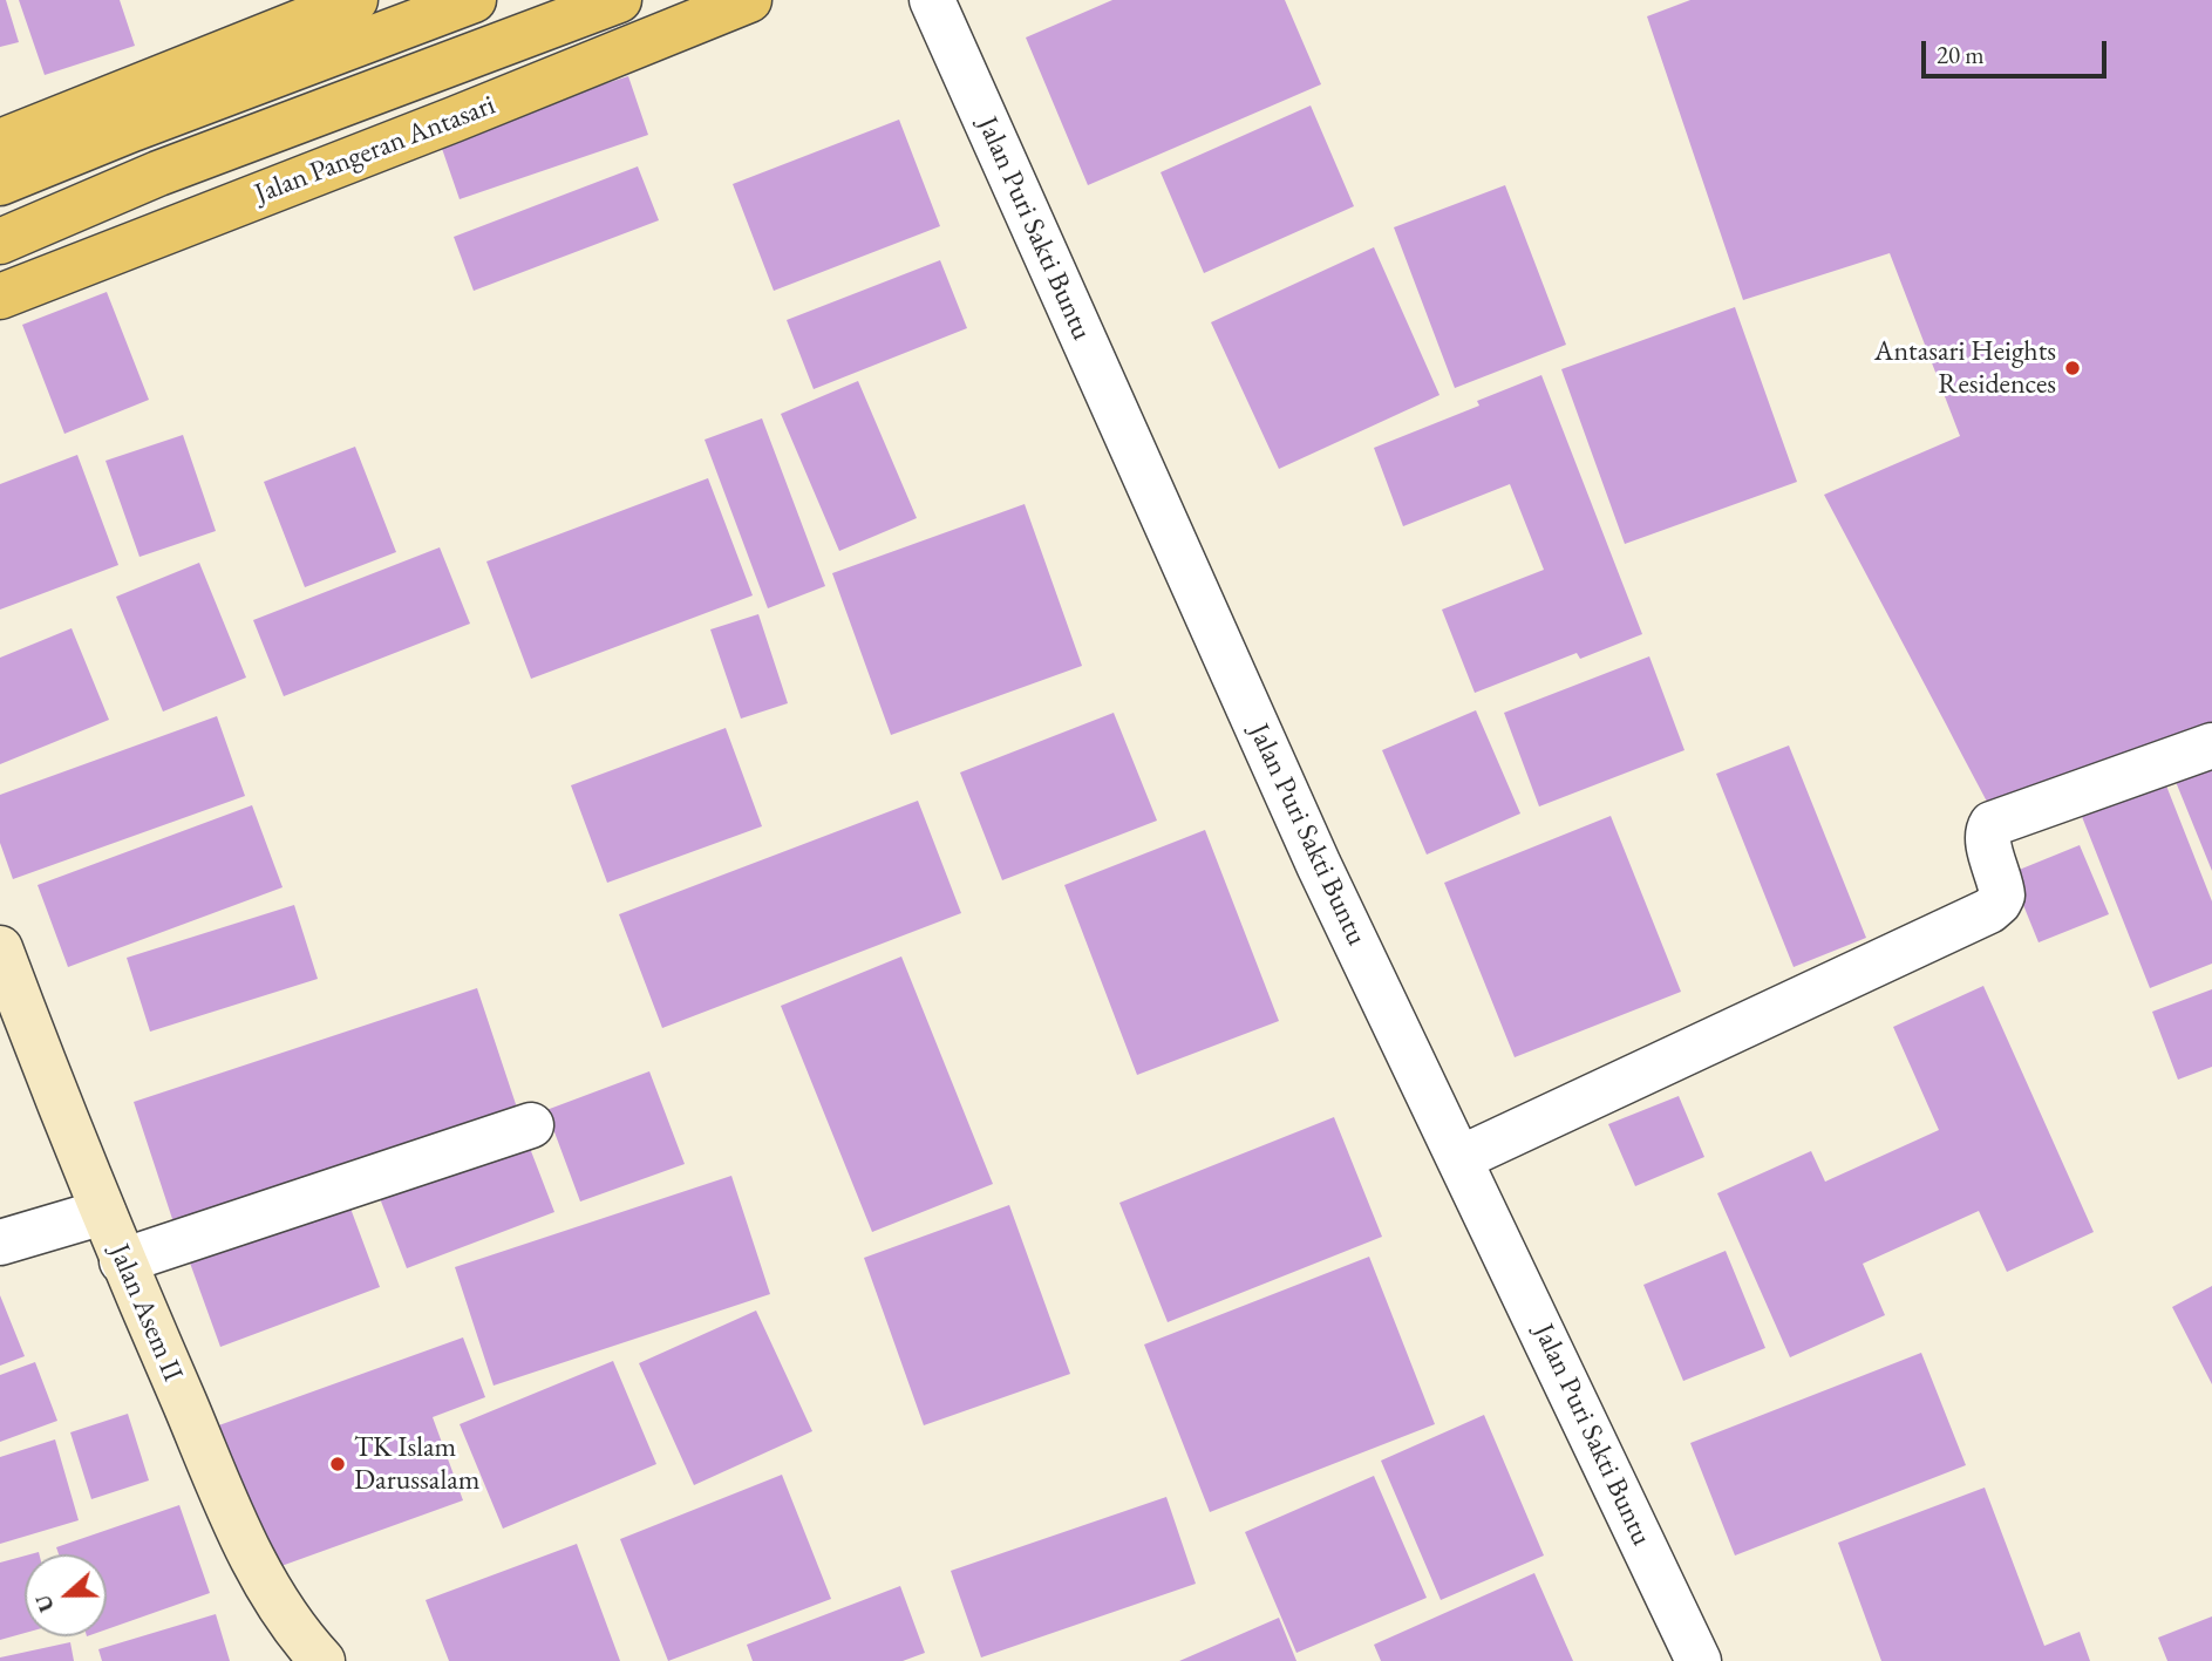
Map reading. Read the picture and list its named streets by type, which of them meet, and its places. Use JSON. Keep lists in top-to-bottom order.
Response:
{
  "streets": {
    "main road": ["Jalan Pangeran Antasari"],
    "street": ["Jalan Puri Sakti Buntu", "Jalan Asem II"]
  },
  "places": ["Antasari Heights Residences", "TK Islam Darussalam"],
  "scale_bar": "20 m",
  "north": "left"
}
